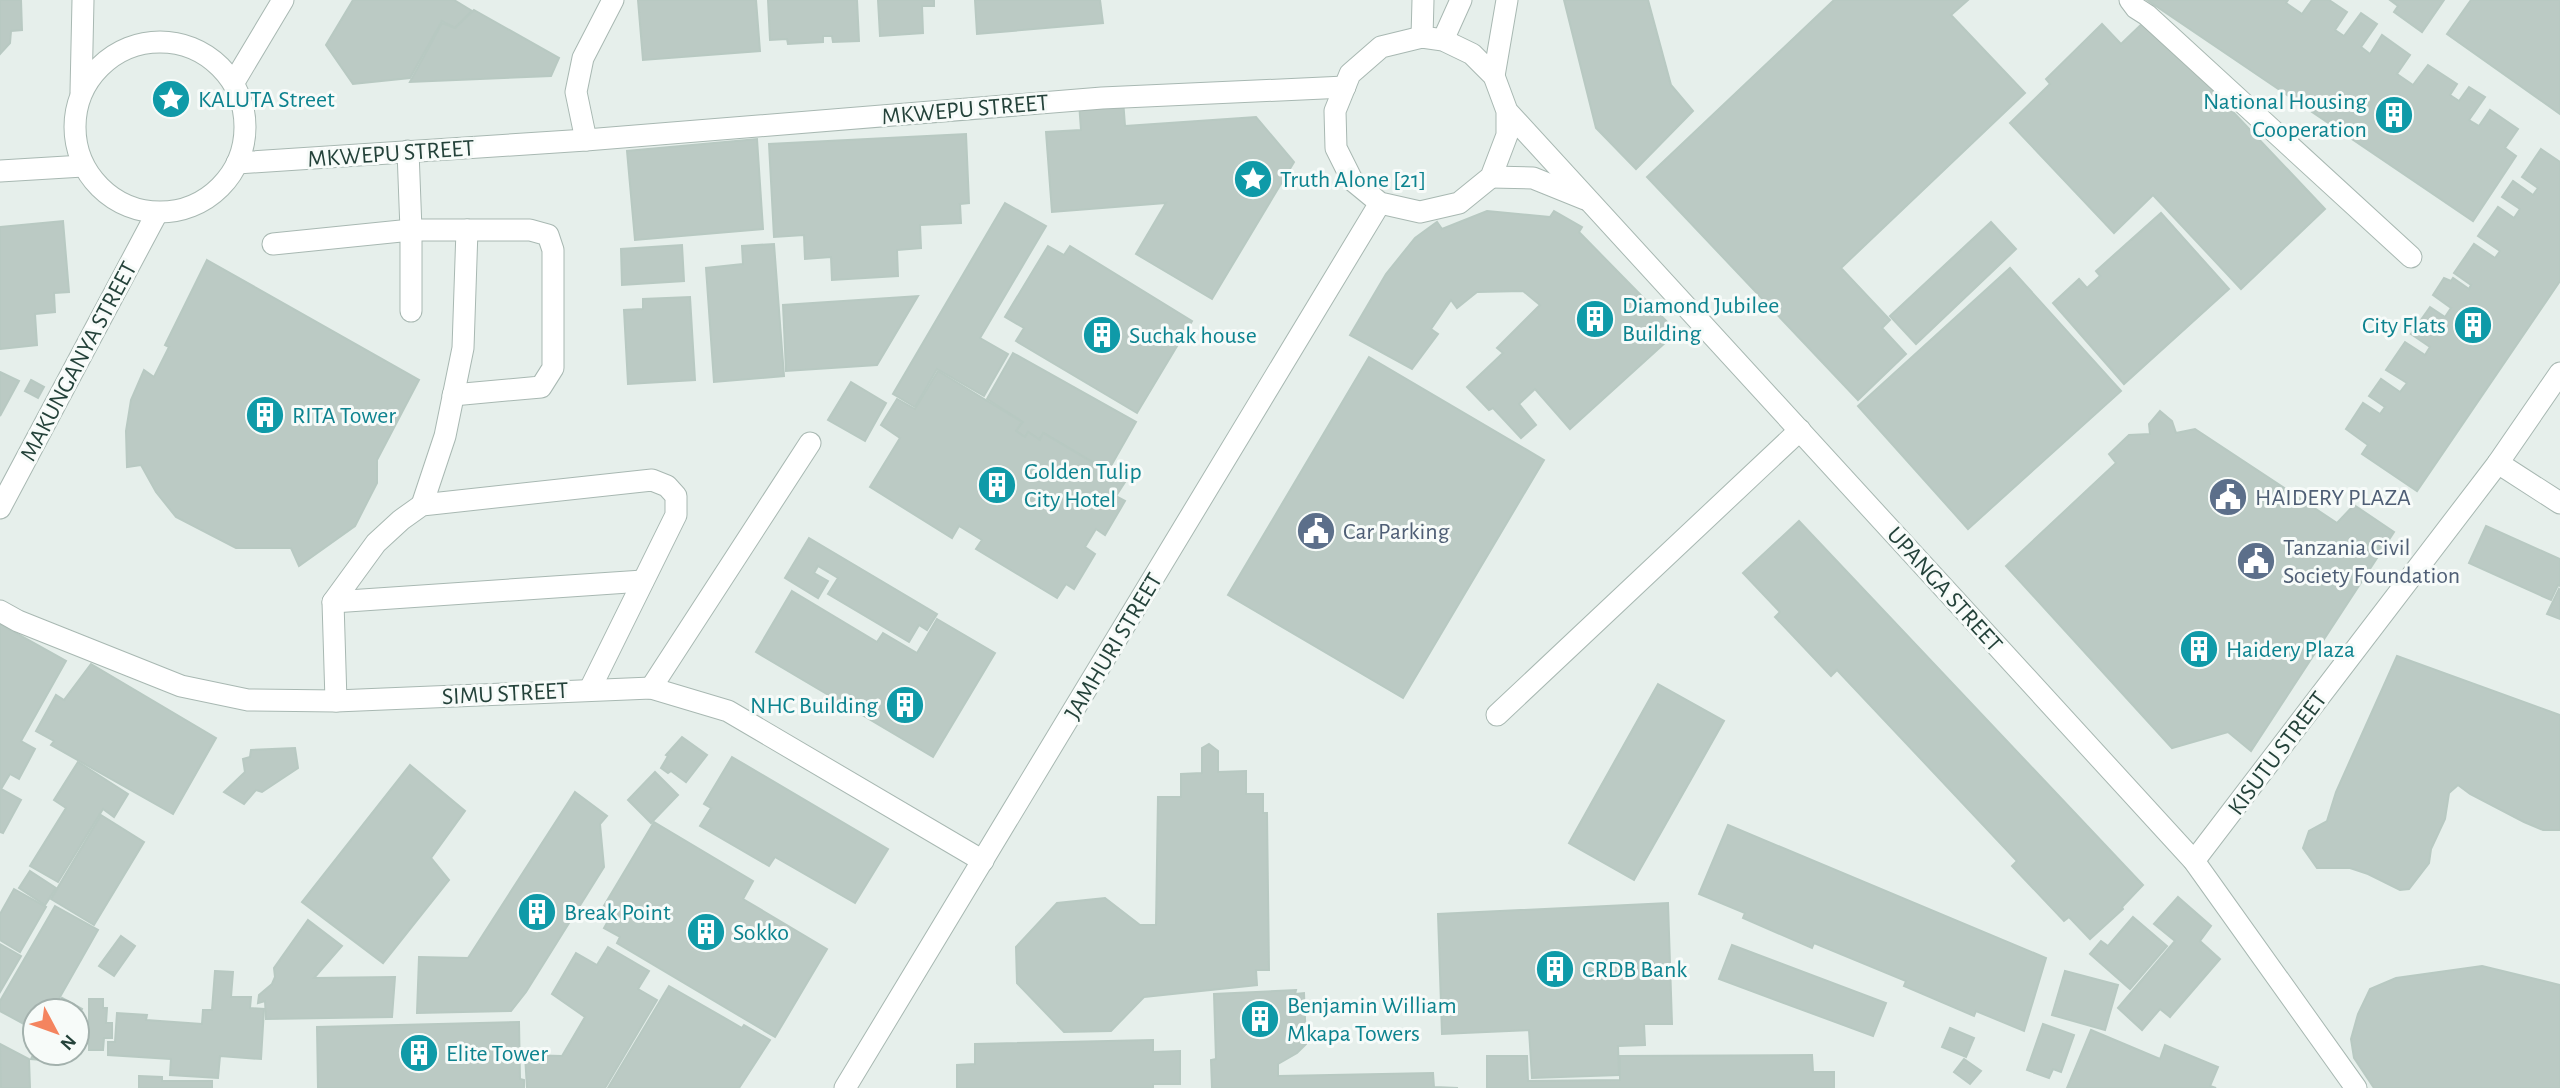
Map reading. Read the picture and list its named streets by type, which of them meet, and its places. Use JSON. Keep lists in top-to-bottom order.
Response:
{
  "streets": {
    "street": [
      "MKWEPU STREET",
      "MAKUNGANYA STREET",
      "UPANGA STREET",
      "JAMHURI STREET",
      "SIMU STREET",
      "KISUTU STREET"
    ]
  },
  "crossings": [
    ["MKWEPU STREET", "MAKUNGANYA STREET"],
    ["MKWEPU STREET", "UPANGA STREET"],
    ["MKWEPU STREET", "JAMHURI STREET"],
    ["UPANGA STREET", "JAMHURI STREET"],
    ["UPANGA STREET", "KISUTU STREET"],
    ["JAMHURI STREET", "SIMU STREET"]
  ],
  "places": {
    "place": ["KALUTA Street", "Truth Alone [21]"],
    "building": [
      "National Housing Cooperation",
      "Diamond Jubilee Building",
      "City Flats",
      "Suchak house",
      "RITA Tower",
      "Golden Tulip City Hotel",
      "Haidery Plaza",
      "NHC Building",
      "Break Point",
      "Sokko",
      "CRDB Bank",
      "Benjamin William Mkapa Towers",
      "Elite Tower"
    ],
    "public building": ["HAIDERY PLAZA", "Car Parking", "Tanzania Civil Society Foundation"]
  },
  "north": "bottom right"
}
